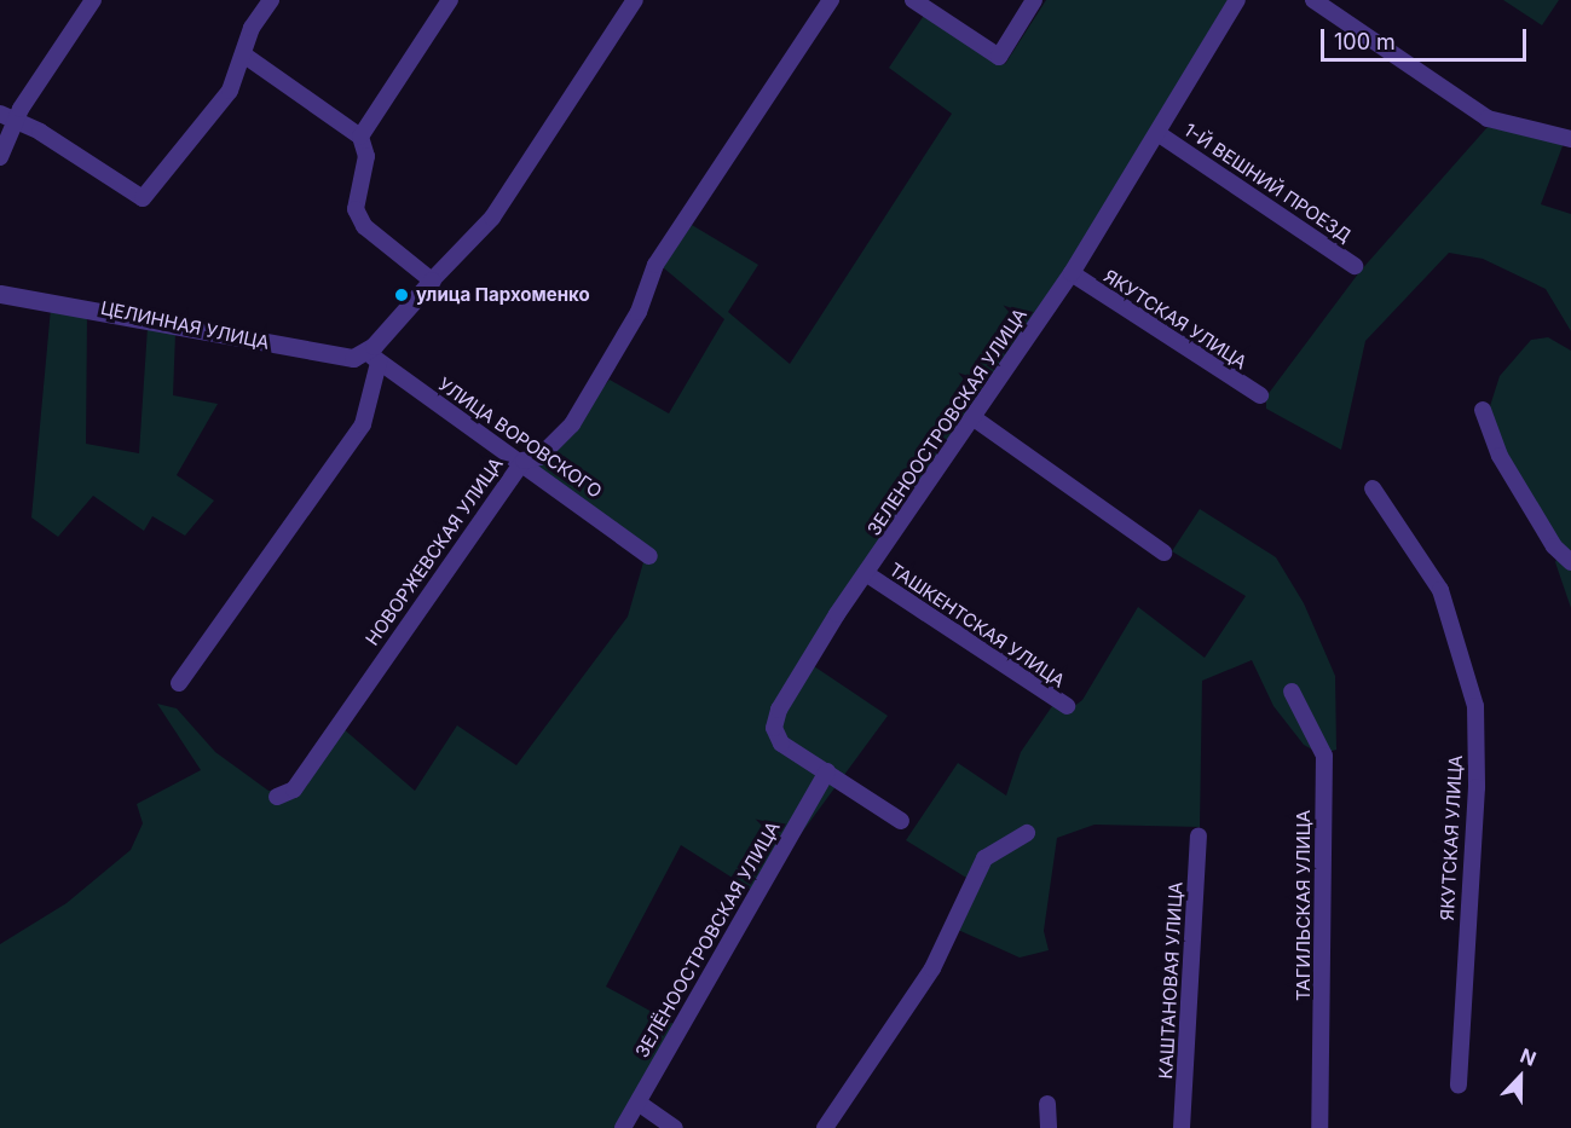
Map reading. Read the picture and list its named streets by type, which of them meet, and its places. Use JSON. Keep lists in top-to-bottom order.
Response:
{
  "streets": {
    "street": [
      "1-Й ВЕШНИЙ ПРОЕЗД",
      "ЯКУТСКАЯ УЛИЦА",
      "ЦЕЛИННАЯ УЛИЦА",
      "ЗЕЛЕНООСТРОВСКАЯ УЛИЦА",
      "УЛИЦА ВОРОВСКОГО",
      "НОВОРЖЕВСКАЯ УЛИЦА",
      "ТАШКЕНТСКАЯ УЛИЦА",
      "ТАГИЛЬСКАЯ УЛИЦА",
      "ЗЕЛЁНООСТРОВСКАЯ УЛИЦА",
      "КАШТАНОВАЯ УЛИЦА"
    ]
  },
  "crossings": [
    ["1-Й ВЕШНИЙ ПРОЕЗД", "ЗЕЛЕНООСТРОВСКАЯ УЛИЦА"],
    ["ЯКУТСКАЯ УЛИЦА", "ЗЕЛЕНООСТРОВСКАЯ УЛИЦА"],
    ["ЦЕЛИННАЯ УЛИЦА", "УЛИЦА ВОРОВСКОГО"],
    ["ЗЕЛЕНООСТРОВСКАЯ УЛИЦА", "ТАШКЕНТСКАЯ УЛИЦА"],
    ["ЗЕЛЕНООСТРОВСКАЯ УЛИЦА", "ЗЕЛЁНООСТРОВСКАЯ УЛИЦА"],
    ["УЛИЦА ВОРОВСКОГО", "НОВОРЖЕВСКАЯ УЛИЦА"]
  ],
  "places": ["улица Пархоменко"],
  "scale_bar": "100 m",
  "north": "top"
}
